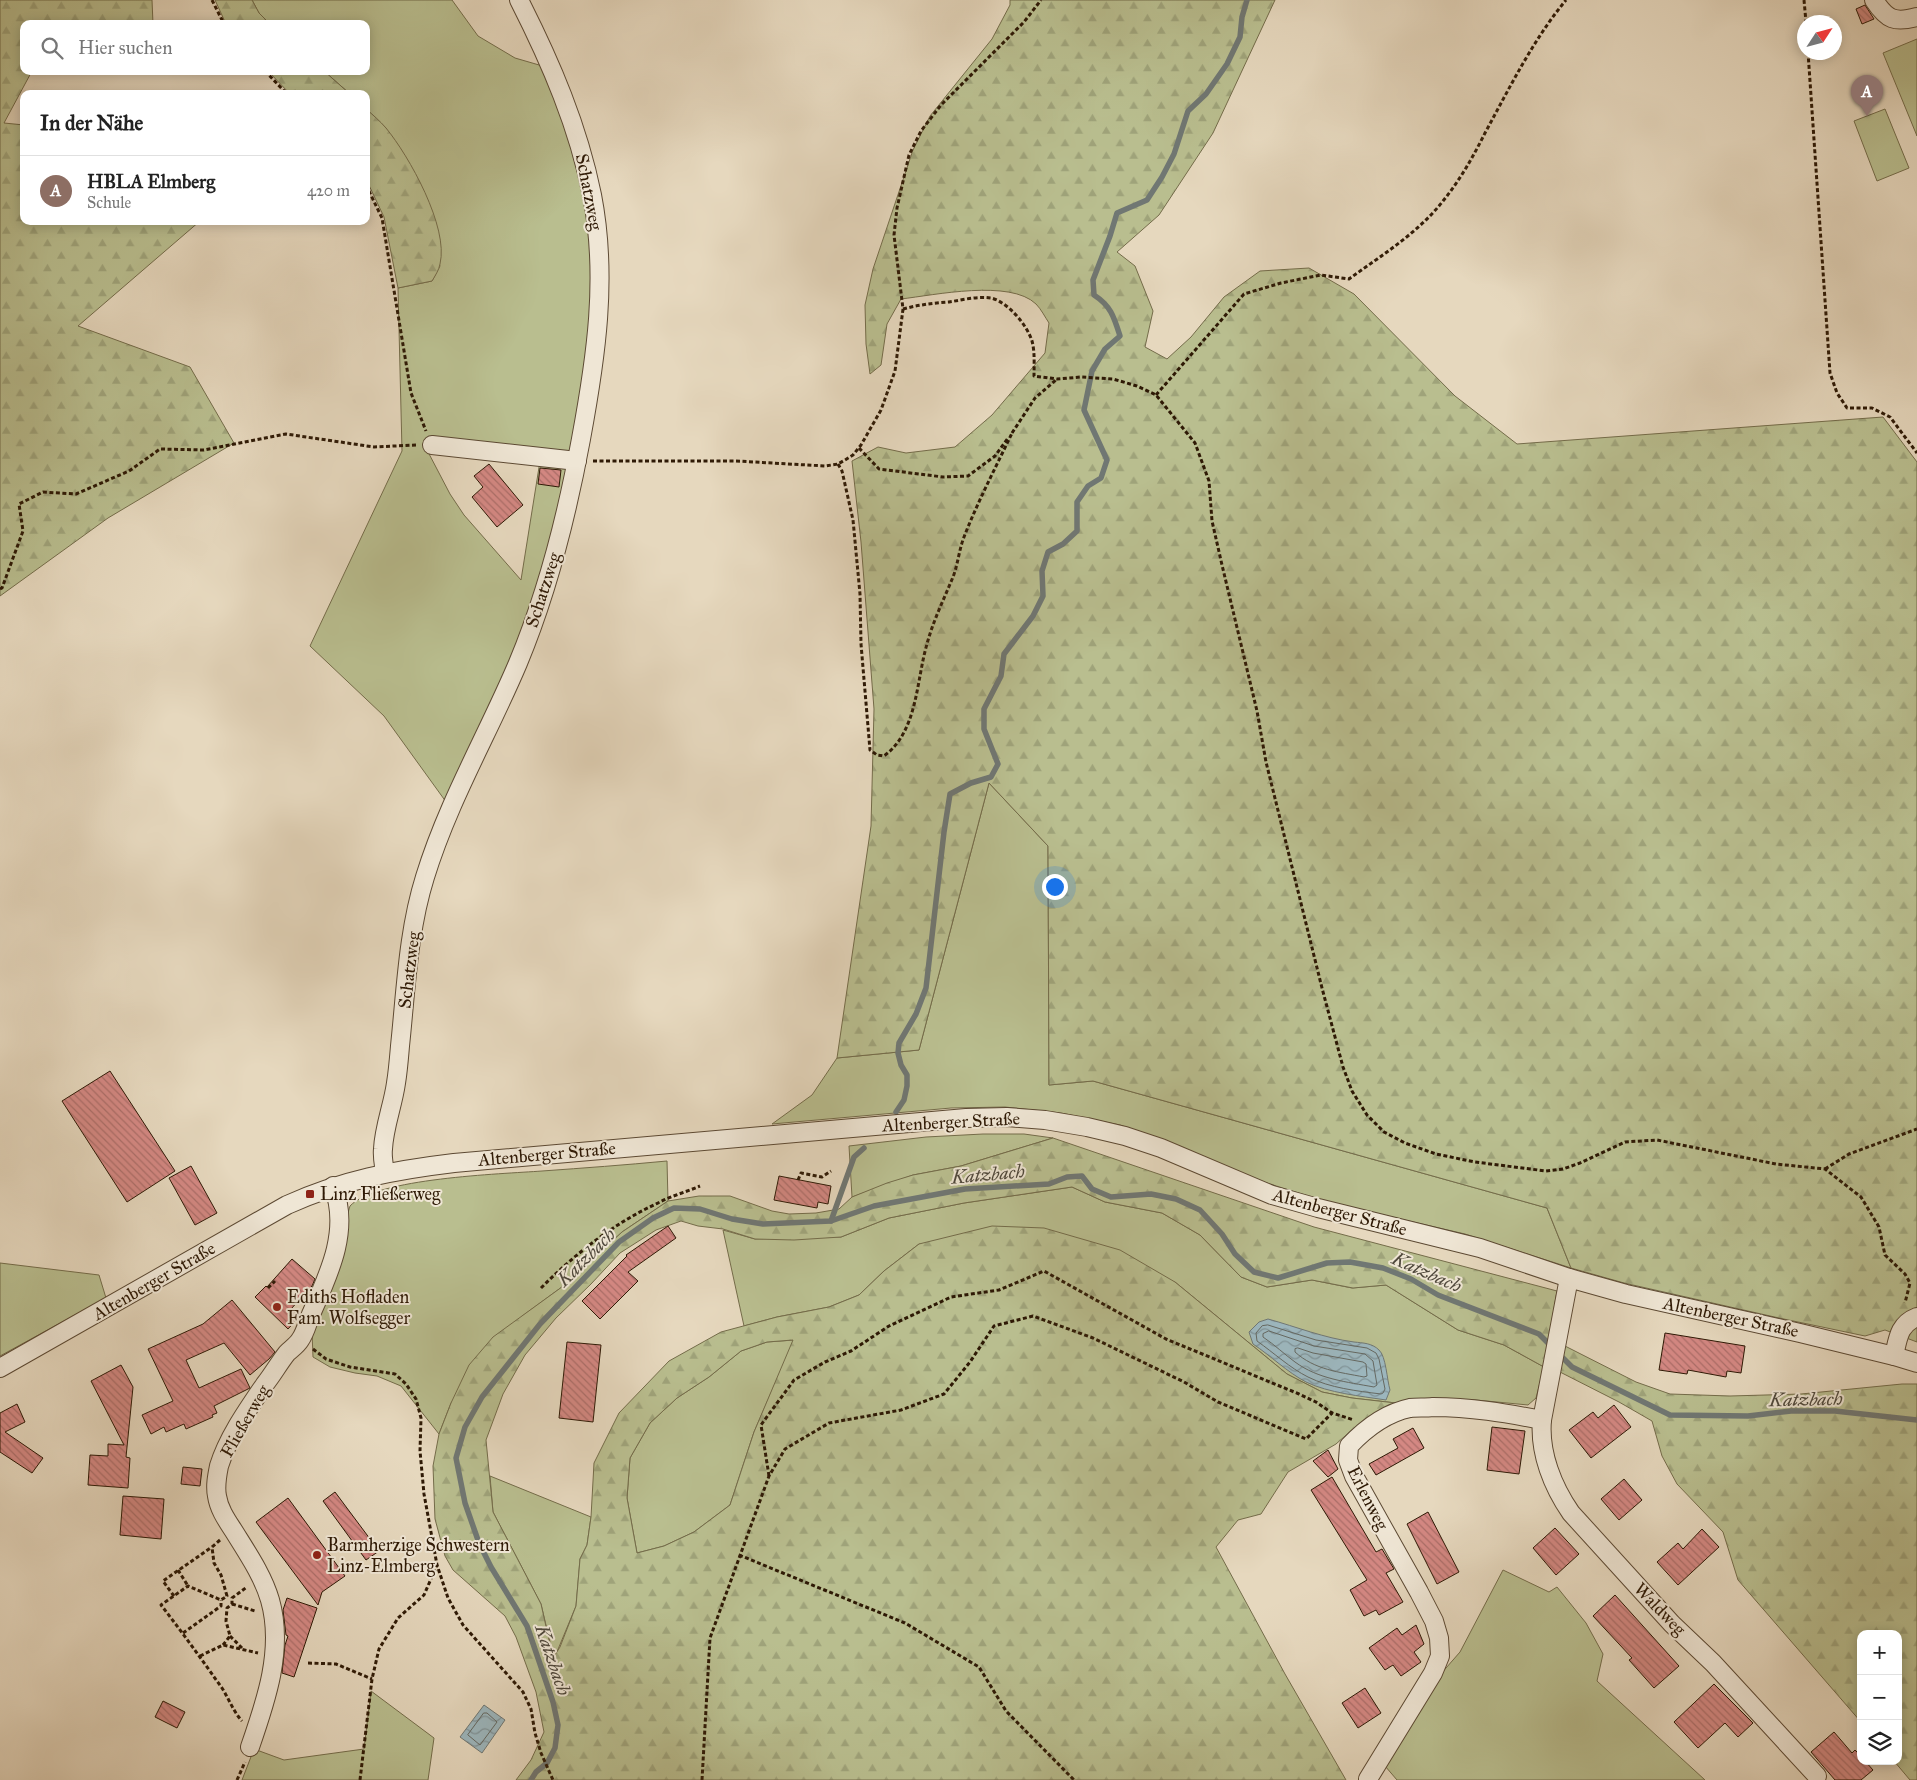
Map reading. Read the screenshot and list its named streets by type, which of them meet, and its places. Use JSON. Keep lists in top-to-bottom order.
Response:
{
  "streets": {
    "street": [
      "Schatzweg",
      "Altenberger Straße",
      "Fließerweg",
      "Erlenweg",
      "Waldweg"
    ]
  },
  "crossings": [
    ["Schatzweg", "Altenberger Straße"],
    ["Altenberger Straße", "Fließerweg"],
    ["Erlenweg", "Waldweg"]
  ],
  "water": ["Katzbach"],
  "places": {
    "transit": ["Linz Fließerweg"],
    "other": ["Ediths Hofladen Fam. Wolfsegger", "Barmherzige Schwestern Linz-Elmberg"]
  },
  "north": "top right",
  "page": {
    "search": "Hier suchen",
    "pins": "A",
    "heading": "In der Nähe",
    "list": [
      {
        "mark": "A",
        "name": "HBLA Elmberg",
        "note": "Schule",
        "value": "420 m"
      }
    ],
    "map_buttons": ["+", "−"]
  }
}
